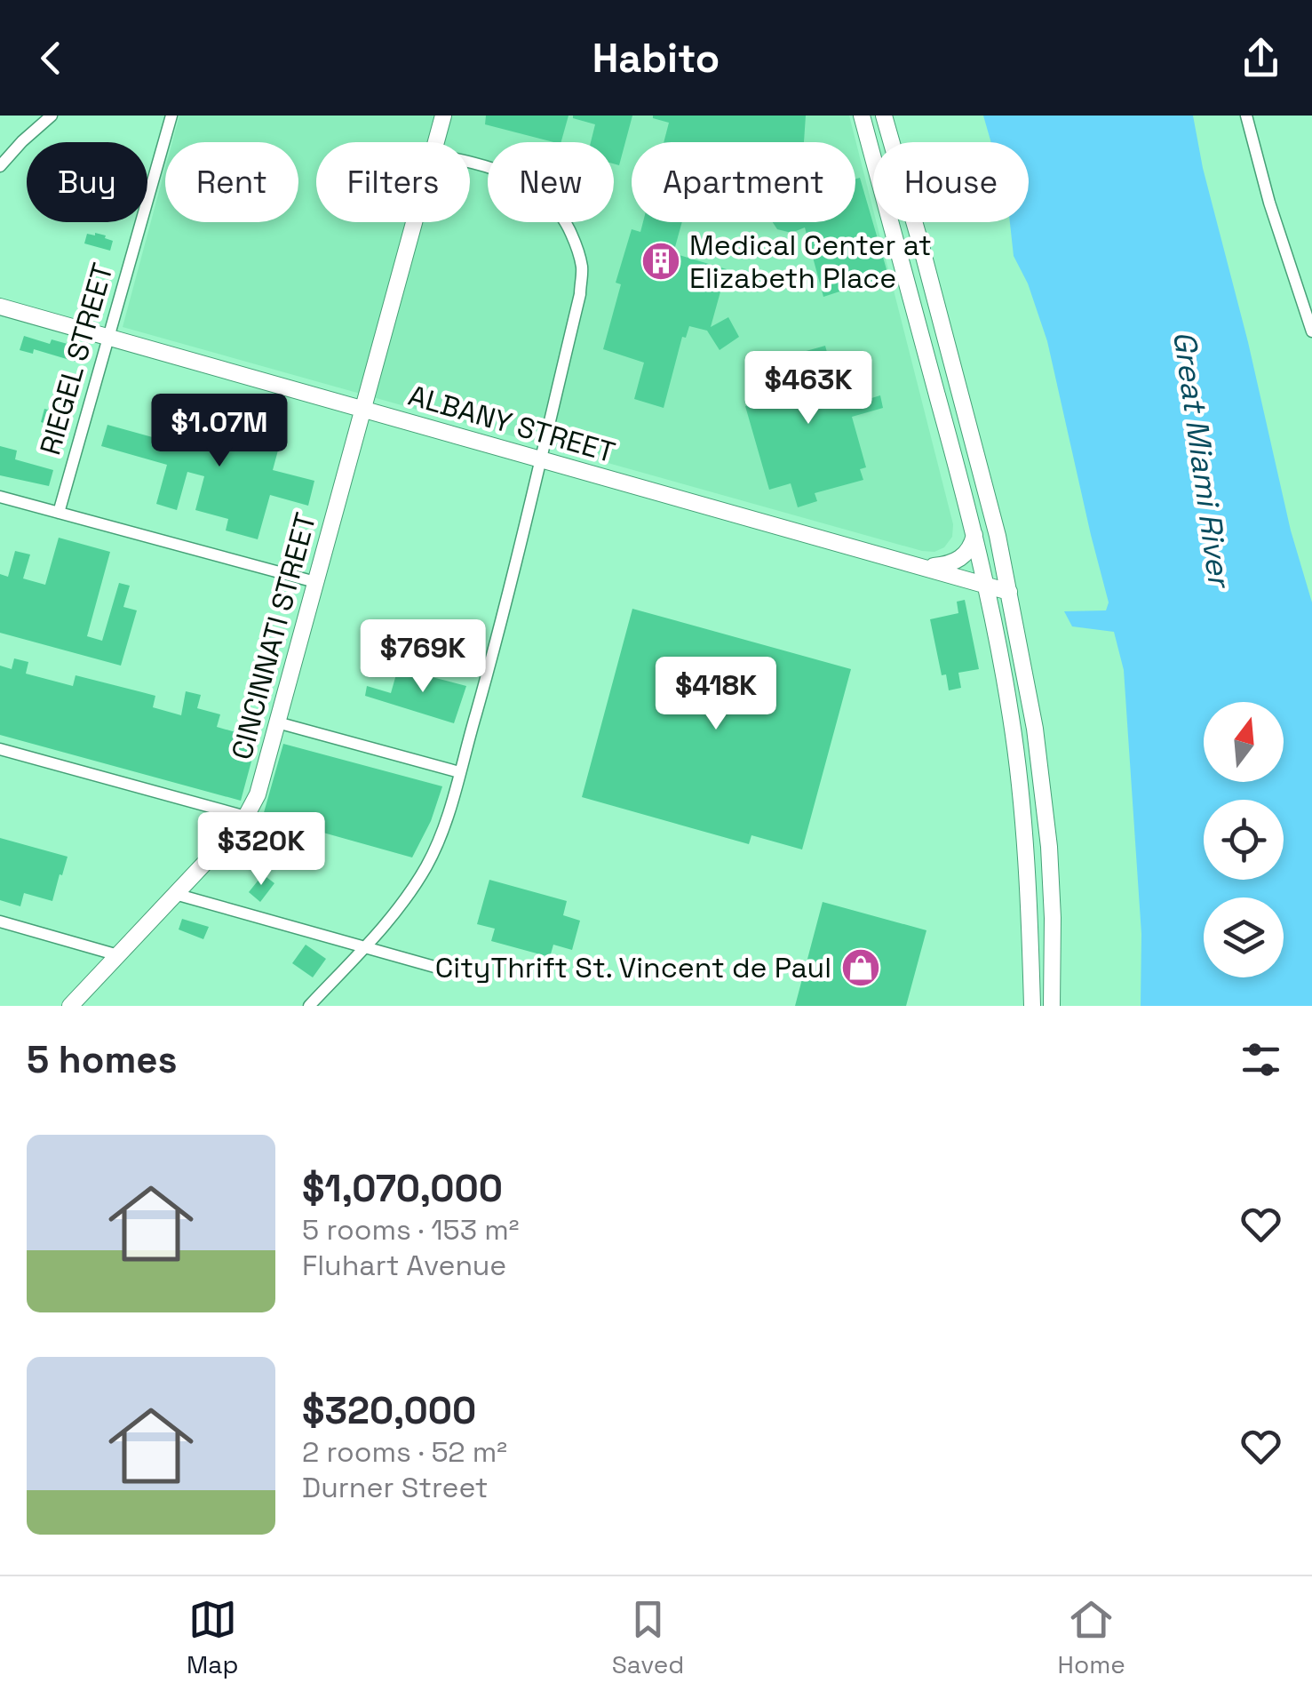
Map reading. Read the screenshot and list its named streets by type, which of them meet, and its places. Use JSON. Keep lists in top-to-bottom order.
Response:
{
  "streets": {
    "street": ["RIEGEL STREET", "ALBANY STREET", "CINCINNATI STREET"]
  },
  "crossings": [
    ["RIEGEL STREET", "ALBANY STREET"],
    ["ALBANY STREET", "CINCINNATI STREET"]
  ],
  "water": ["Great Miami River"],
  "places": {
    "building": ["Medical Center at Elizabeth Place"],
    "shop": ["CityThrift St. Vincent de Paul"]
  },
  "north": "top",
  "page": {
    "header": "Habito",
    "chip": [
      "Buy",
      "Rent",
      "Filters",
      "New",
      "Apartment",
      "House"
    ],
    "price": [
      "$463K",
      "$1.07M",
      "$769K",
      "$418K",
      "$320K"
    ],
    "heading": "5 homes",
    "list": [
      {
        "name": "$1,070,000",
        "note": "5 rooms · 153 m² · Fluhart Avenue"
      },
      {
        "name": "$320,000",
        "note": "2 rooms · 52 m² · Durner Street"
      }
    ],
    "tabs": ["Map", "Saved", "Home"]
  }
}
